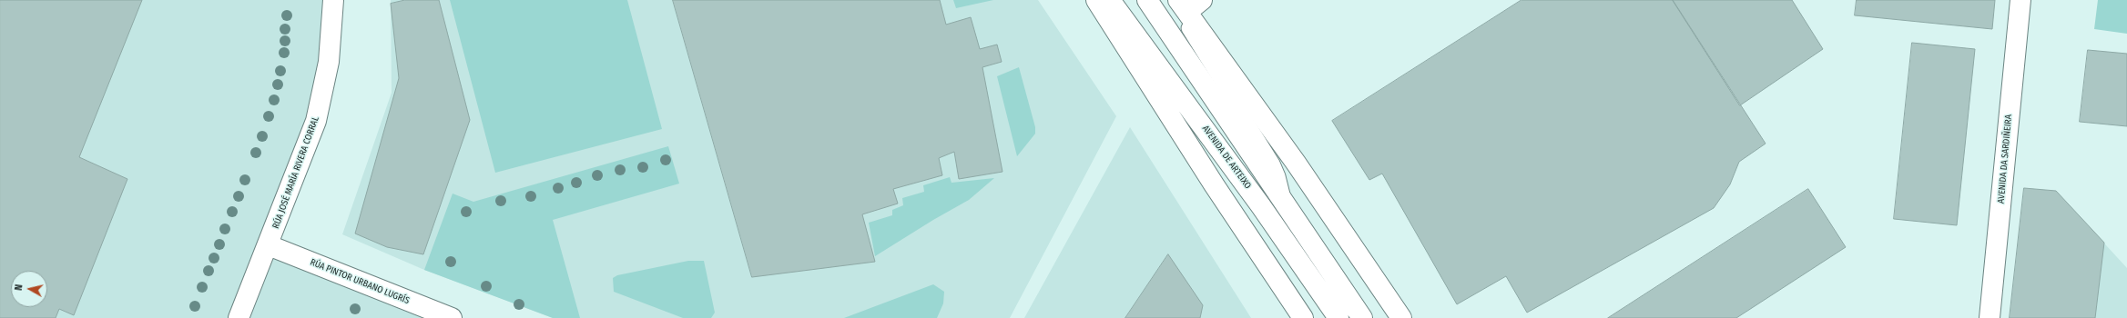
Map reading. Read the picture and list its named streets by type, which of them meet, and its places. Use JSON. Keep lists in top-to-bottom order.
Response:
{
  "streets": {
    "main road": [
      "AVENIDA DE ARTEIXO",
      "AVENIDA DA SARDIÑEIRA",
      "RÚA JOSÉ MARÍA RIVERA CORRAL",
      "RÚA PINTOR URBANO LUGRÍS"
    ]
  },
  "crossings": [
    ["RÚA JOSÉ MARÍA RIVERA CORRAL", "RÚA PINTOR URBANO LUGRÍS"]
  ],
  "north": "left"
}
